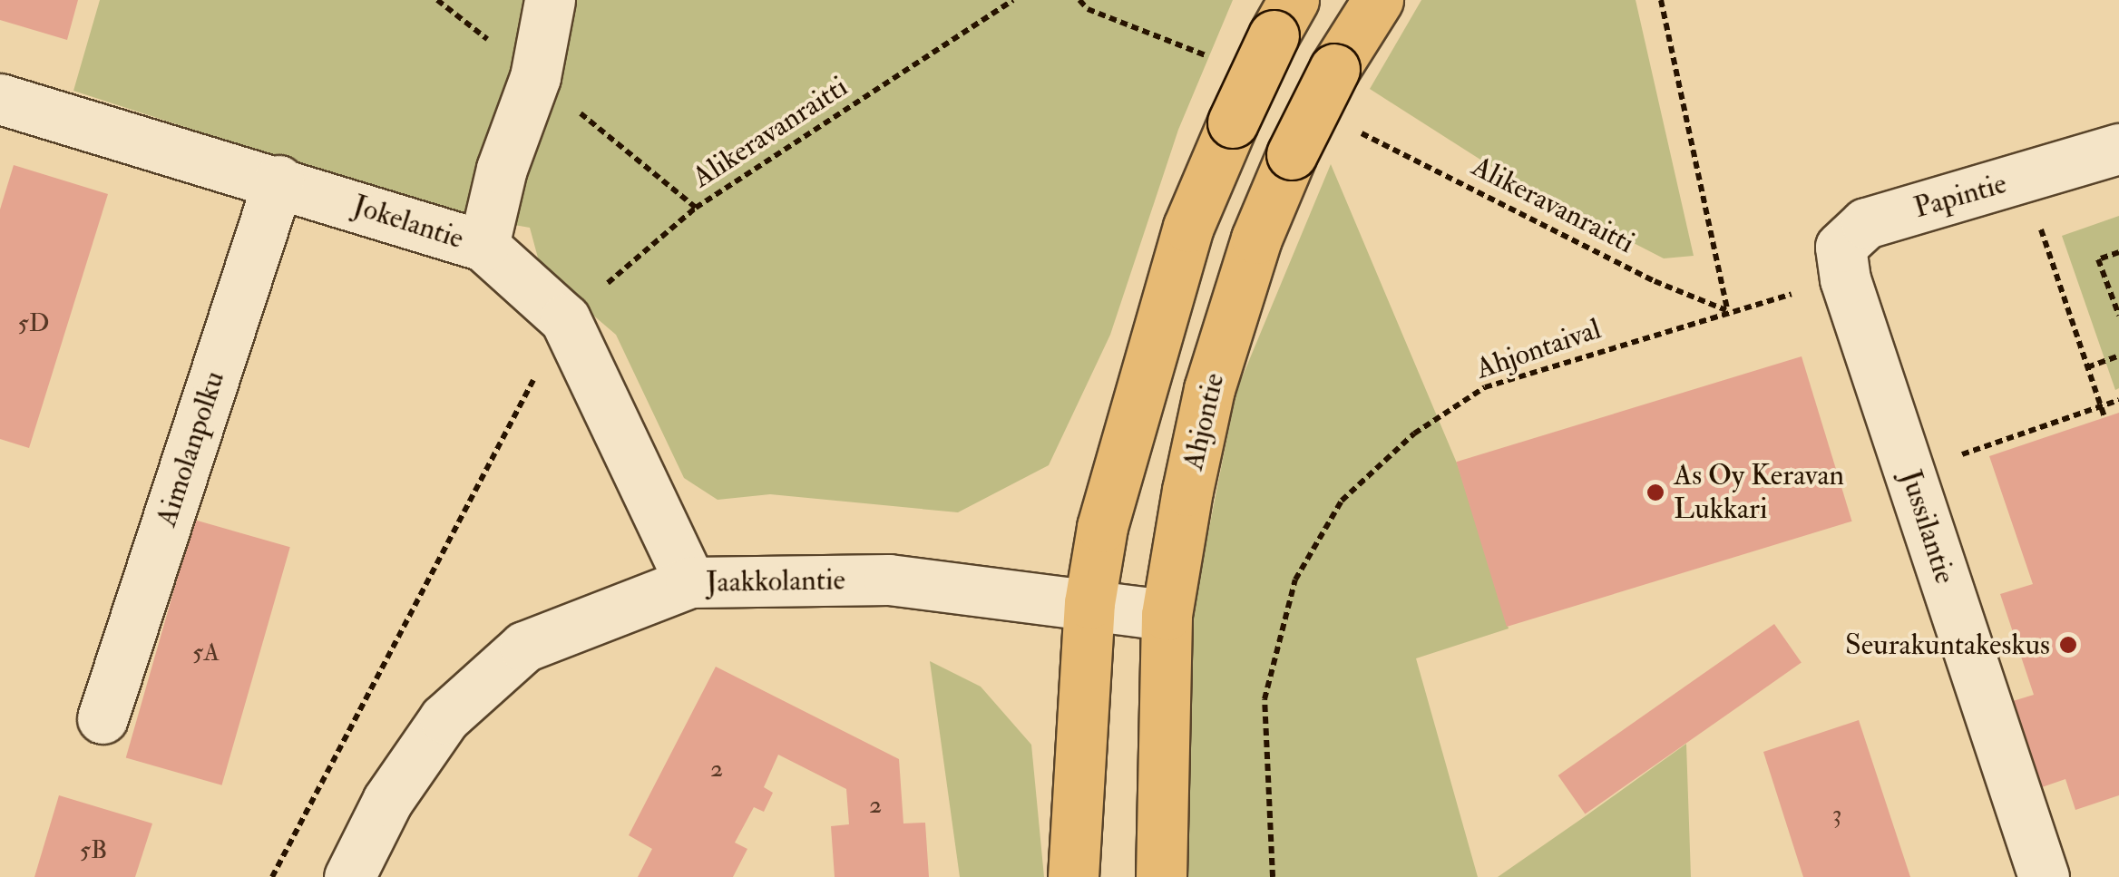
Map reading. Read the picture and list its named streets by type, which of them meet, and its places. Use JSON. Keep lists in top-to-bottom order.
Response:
{
  "streets": {
    "main road": ["Ahjontie"],
    "street": [
      "Papintie",
      "Jokelantie",
      "Aimolanpolku",
      "Jussilantie",
      "Jaakkolantie"
    ],
    "path": ["Alikeravanraitti", "Ahjontaival"]
  },
  "crossings": [
    ["Alikeravanraitti", "Jokelantie"],
    ["Alikeravanraitti", "Ahjontaival"],
    ["Papintie", "Ahjontaival"],
    ["Papintie", "Jussilantie"],
    ["Jokelantie", "Aimolanpolku"],
    ["Jokelantie", "Jaakkolantie"],
    ["Ahjontaival", "Jussilantie"],
    ["Ahjontie", "Jaakkolantie"]
  ],
  "places": ["As Oy Keravan Lukkari", "Seurakuntakeskus"],
  "house_numbers": [
    "5D",
    "5A",
    "2",
    "2",
    "3",
    "5B"
  ]
}
